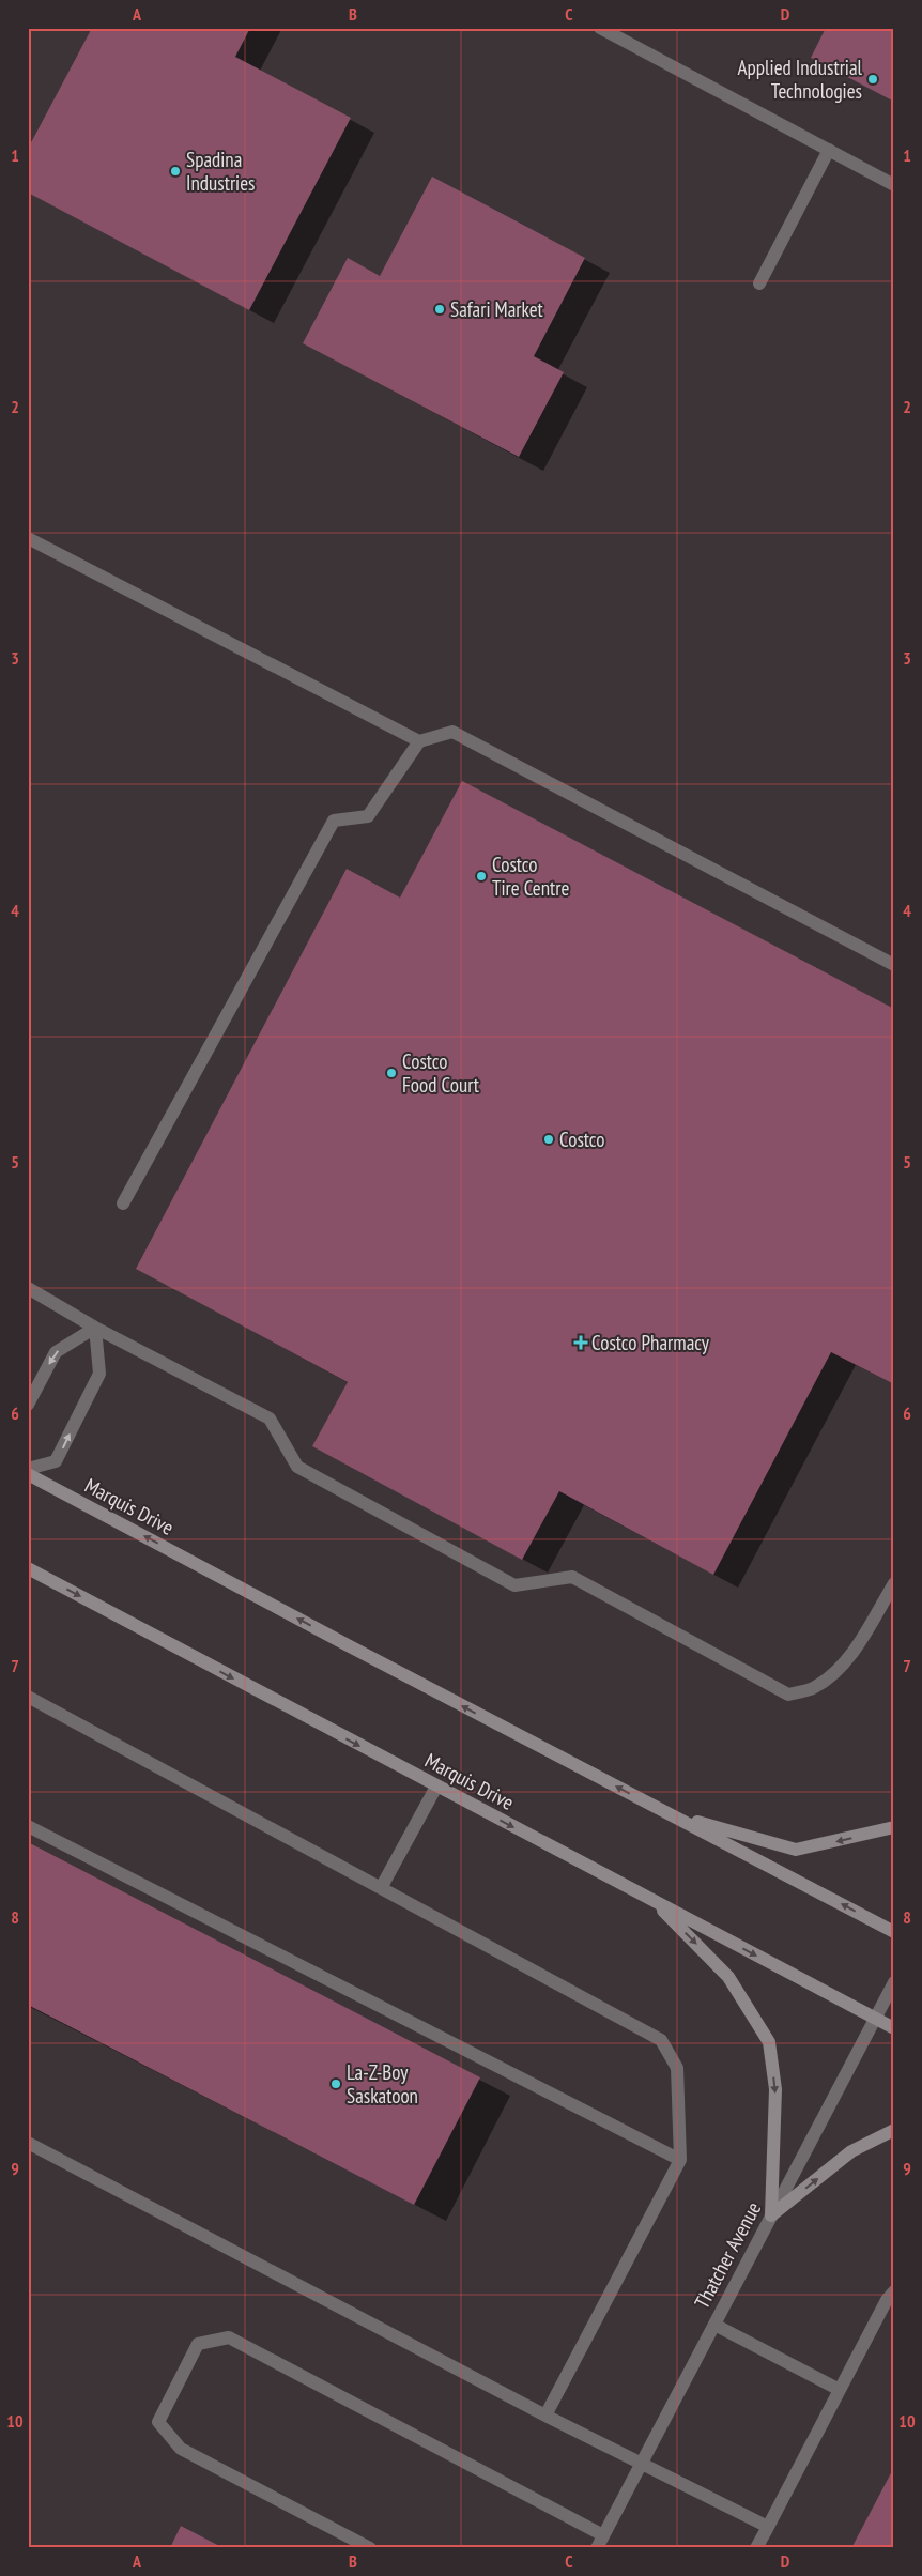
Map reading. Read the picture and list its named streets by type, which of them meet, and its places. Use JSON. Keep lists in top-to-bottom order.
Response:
{
  "streets": {
    "main road": ["Marquis Drive"],
    "street": ["Thatcher Avenue"]
  },
  "crossings": [
    ["Marquis Drive", "Thatcher Avenue"]
  ],
  "places": {
    "other": [
      "Applied Industrial Technologies",
      "Spadina Industries",
      "Safari Market",
      "Costco Tire Centre",
      "Costco Food Court",
      "Costco",
      "La-Z-Boy Saskatoon"
    ],
    "health": ["Costco Pharmacy"]
  },
  "grid": {
    "columns": [
      "A",
      "B",
      "C",
      "D"
    ],
    "rows": [
      "1",
      "2",
      "3",
      "4",
      "5",
      "6",
      "7",
      "8",
      "9",
      "10"
    ]
  }
}
